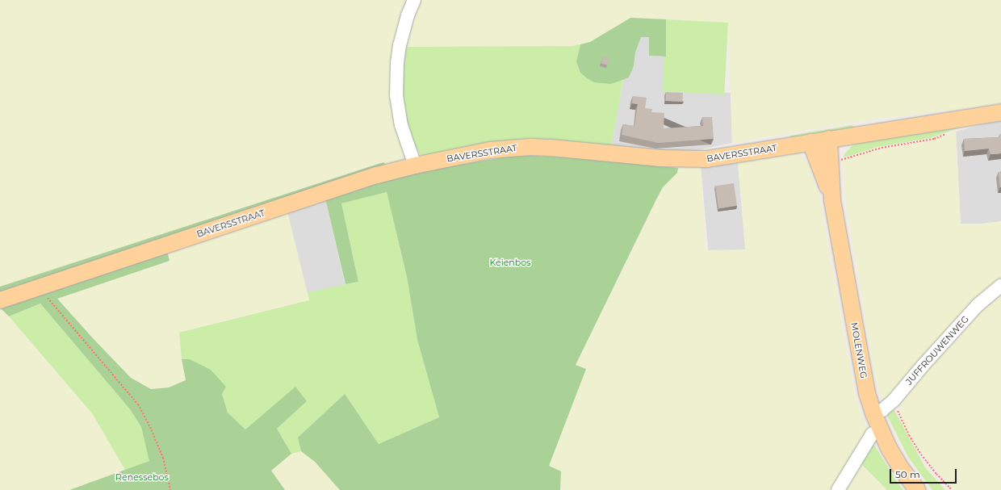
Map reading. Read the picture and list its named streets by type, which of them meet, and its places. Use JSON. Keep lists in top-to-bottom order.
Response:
{
  "streets": {
    "main road": ["BAVERSSTRAAT", "MOLENWEG"],
    "street": ["JUFFROUWENWEG"]
  },
  "crossings": [
    ["BAVERSSTRAAT", "MOLENWEG"],
    ["MOLENWEG", "JUFFROUWENWEG"]
  ],
  "parks": ["Keienbos", "Renessebos"],
  "scale_bar": "50 m"
}
